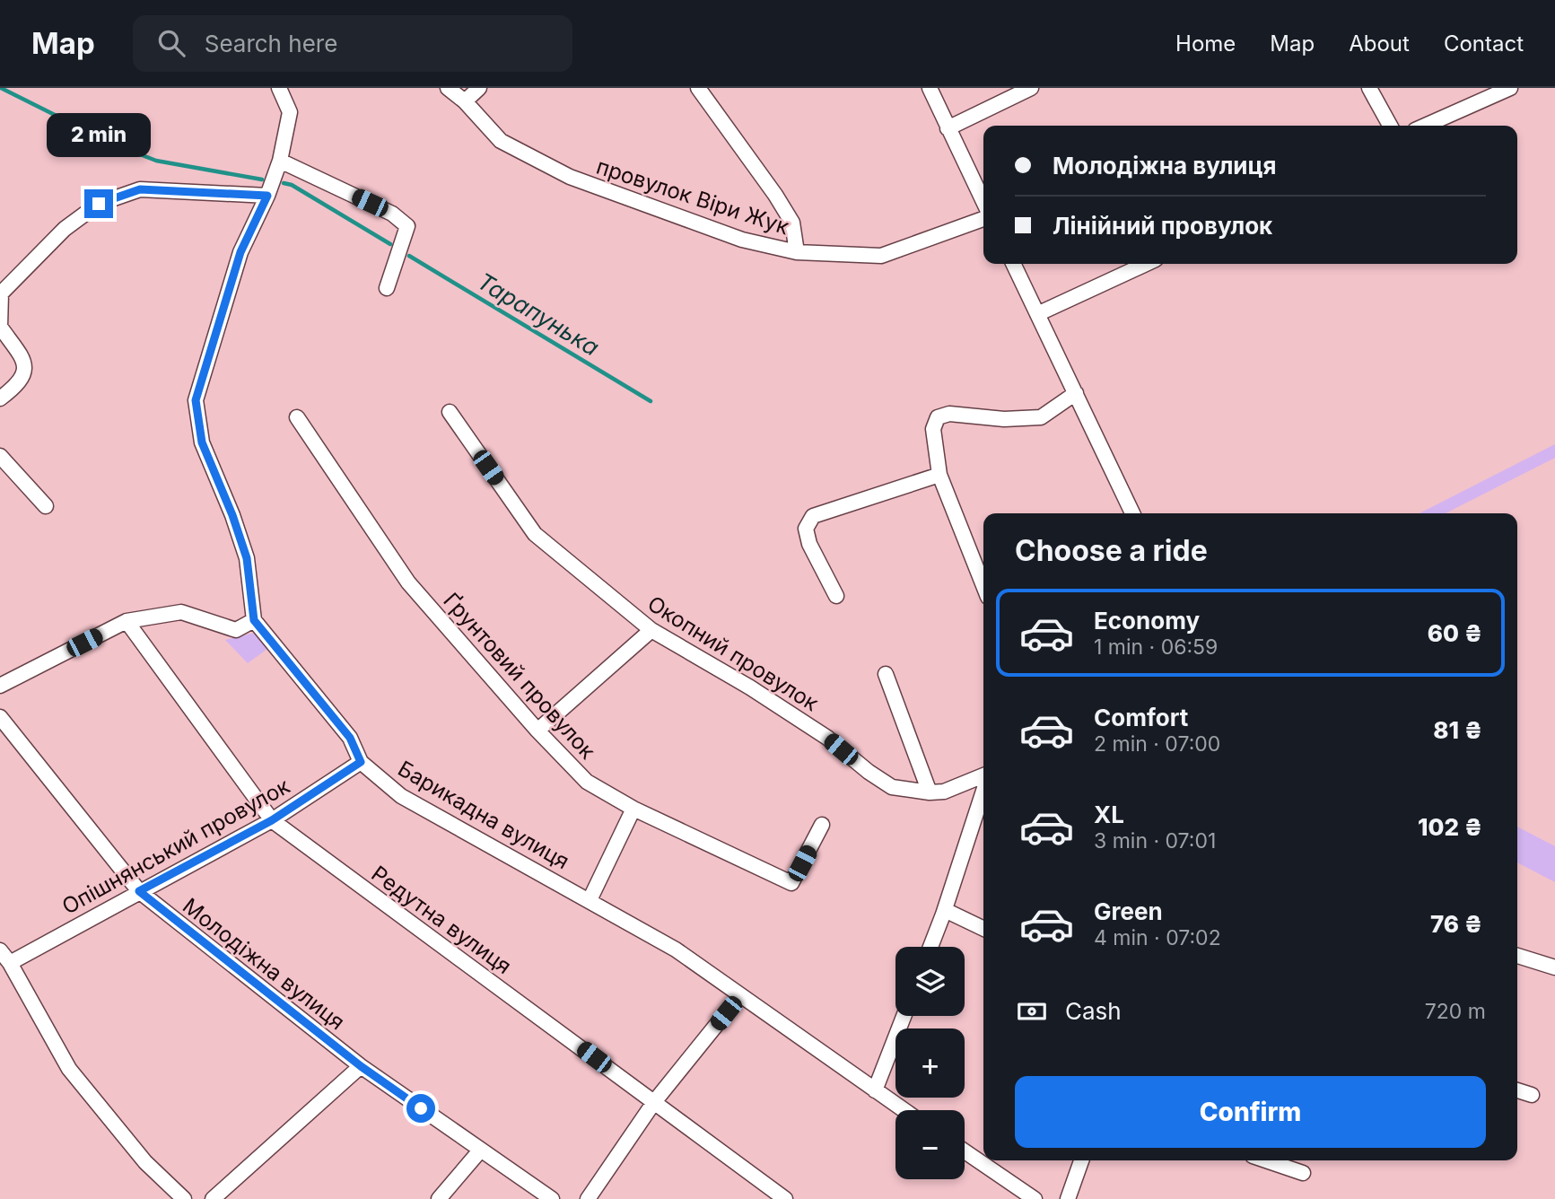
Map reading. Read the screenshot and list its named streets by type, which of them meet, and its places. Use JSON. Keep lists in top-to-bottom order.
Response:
{
  "streets": {
    "street": [
      "провулок Віри Жук",
      "Окопний провулок",
      "Ґрунтовий провулок",
      "Барикадна вулиця",
      "Опішнянський провулок",
      "Редутна вулиця",
      "Молодіжна вулиця"
    ]
  },
  "crossings": [
    ["Барикадна вулиця", "Опішнянський провулок"],
    ["Опішнянський провулок", "Редутна вулиця"],
    ["Опішнянський провулок", "Молодіжна вулиця"]
  ],
  "water": ["Тарапунька"],
  "page": {
    "header": "Map",
    "search": "Search here",
    "nav": [
      "Home",
      "Map",
      "About",
      "Contact"
    ],
    "bubble": "2 min",
    "banner": ["Молодіжна вулиця", "Лінійний провулок"],
    "heading": "Choose a ride",
    "list": [
      {
        "name": "Economy",
        "note": "1 min · 06:59",
        "value": "60 ₴"
      },
      {
        "name": "Comfort",
        "note": "2 min · 07:00",
        "value": "81 ₴"
      },
      {
        "name": "XL",
        "note": "3 min · 07:01",
        "value": "102 ₴"
      },
      {
        "name": "Green",
        "note": "4 min · 07:02",
        "value": "76 ₴"
      }
    ],
    "map_buttons": ["+", "−"],
    "pay": ["Cash", "720 m"],
    "buttons": "Confirm"
  }
}
